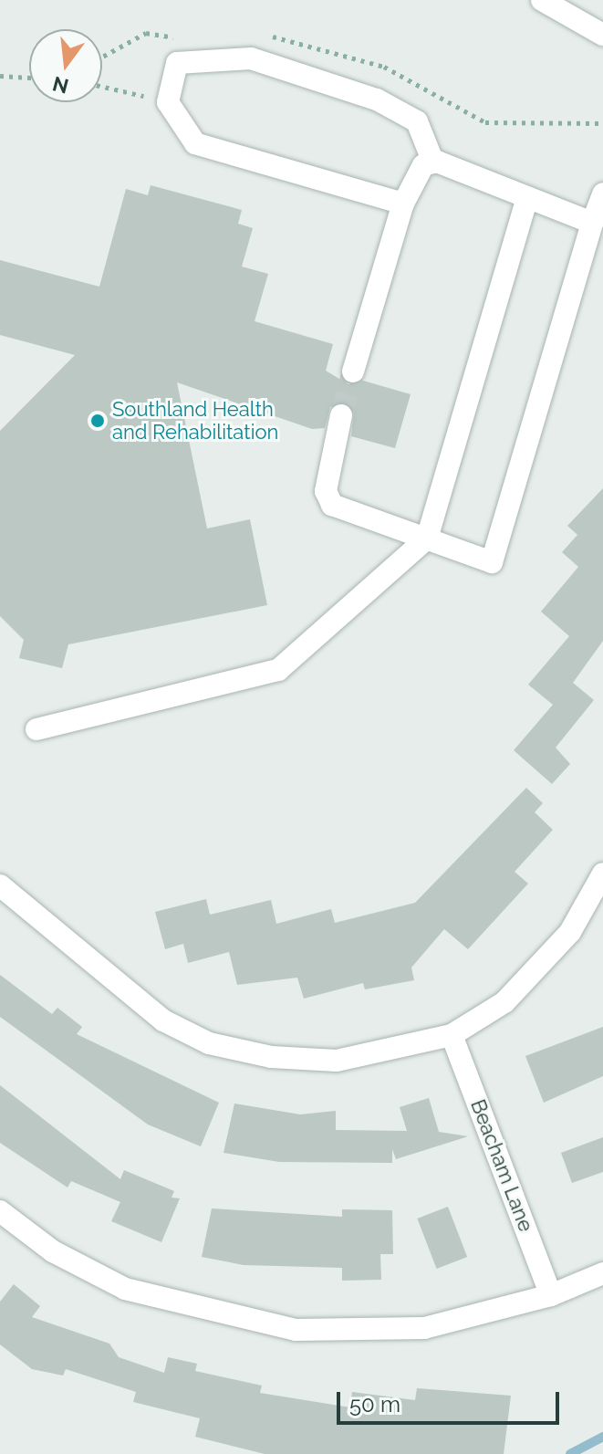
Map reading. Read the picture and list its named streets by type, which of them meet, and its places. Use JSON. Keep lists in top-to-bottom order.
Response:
{
  "streets": {
    "street": ["Beacham Lane"]
  },
  "places": ["Southland Health and Rehabilitation"],
  "scale_bar": "50 m",
  "north": "bottom"
}
